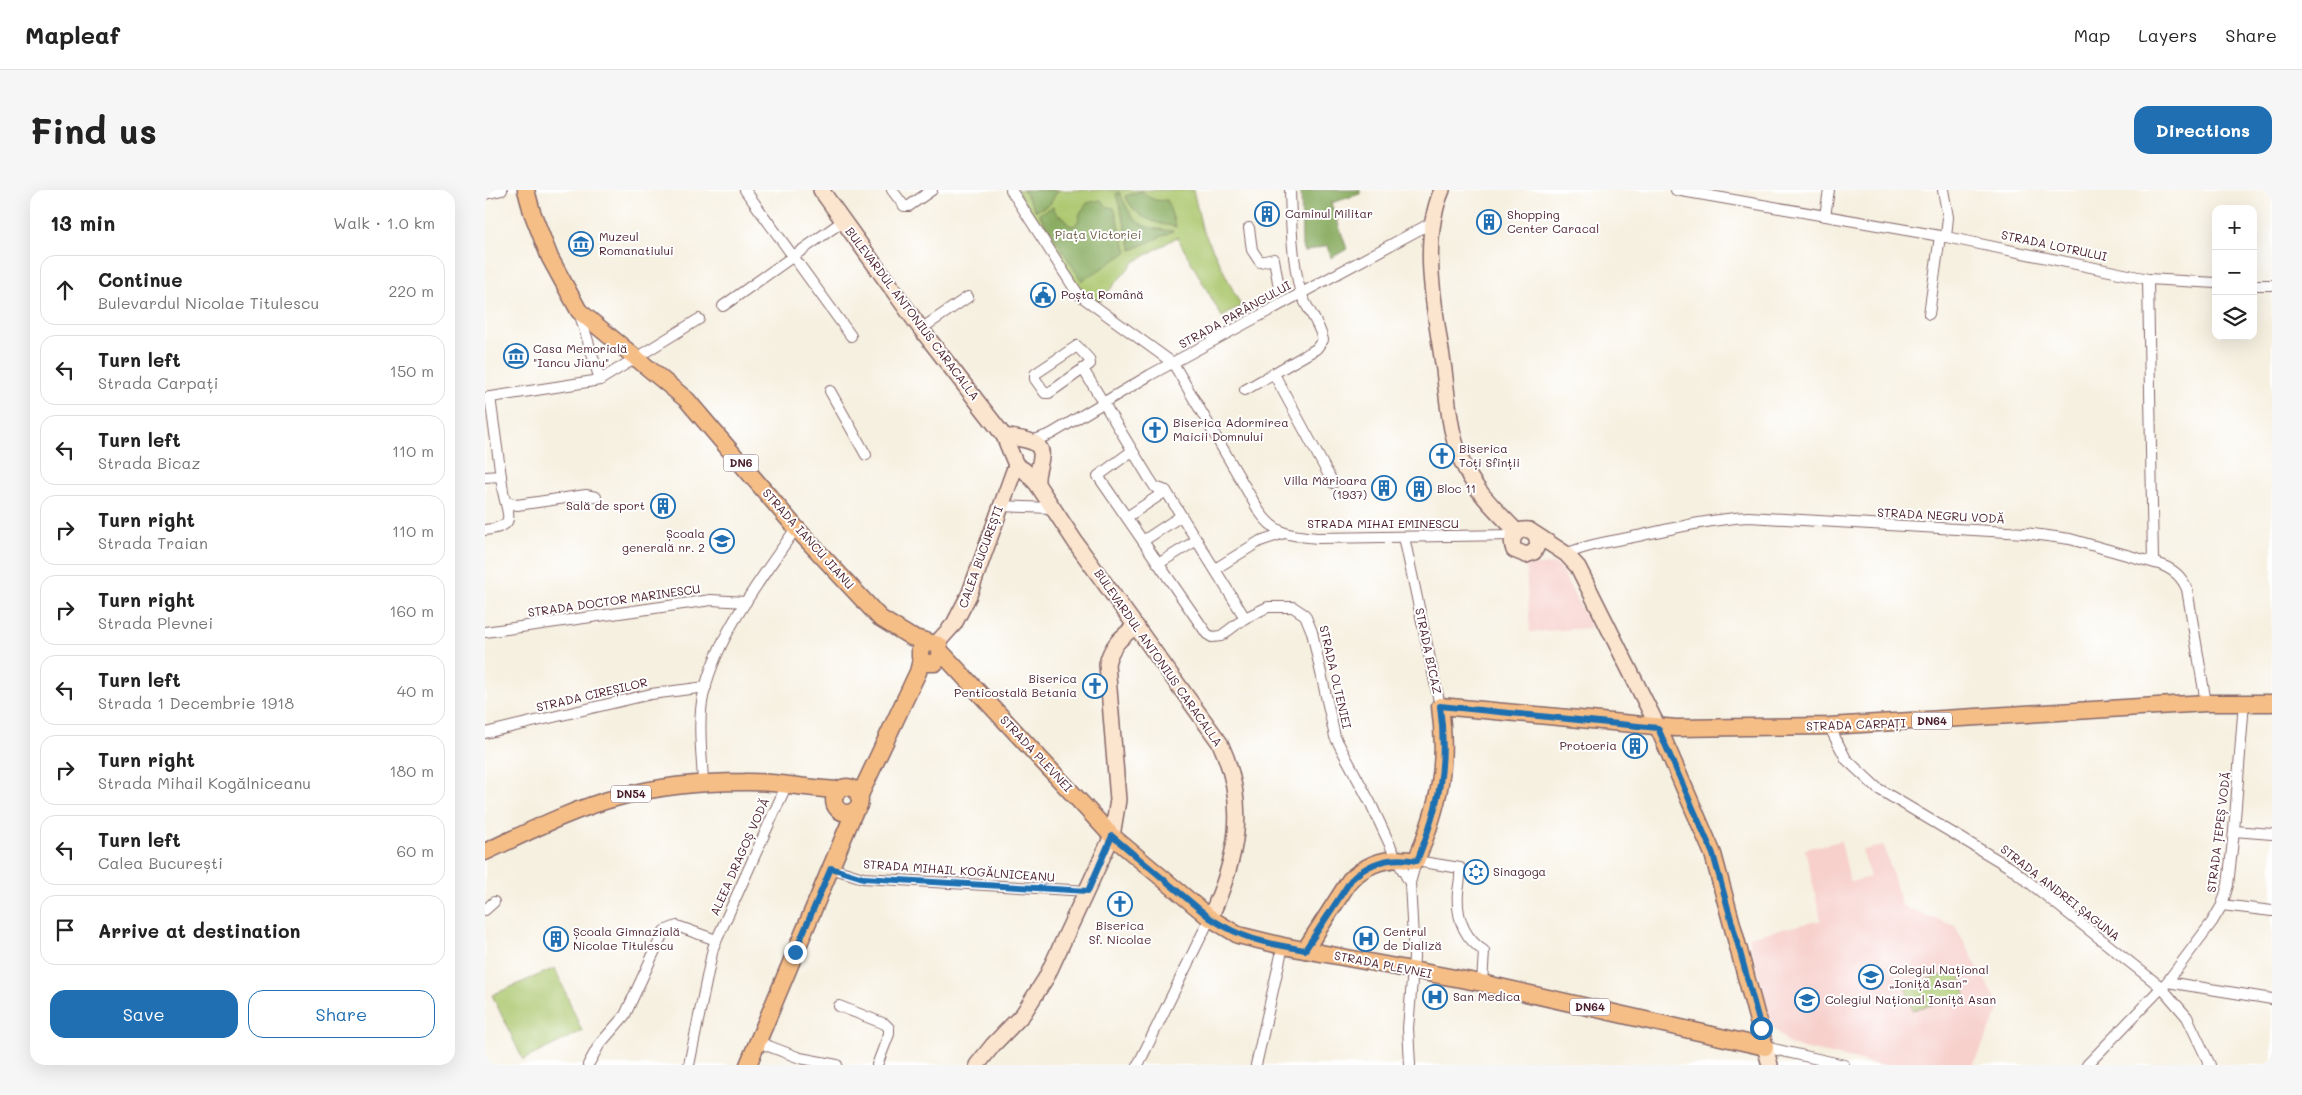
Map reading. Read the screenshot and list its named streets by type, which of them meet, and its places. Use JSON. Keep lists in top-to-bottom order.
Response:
{
  "streets": {
    "main road": [
      "BULEVARDUL ANTONIUS CARACALLA",
      "DN6",
      "STRADA IANCU JIANU",
      "CALEA BUCUREȘTI",
      "STRADA BICAZ",
      "DN64",
      "STRADA CARPAȚI",
      "STRADA PLEVNEI",
      "DN54"
    ],
    "street": [
      "STRADA LOTRULUI",
      "STRADA PARÂNGULUI",
      "STRADA NEGRU VODĂ",
      "STRADA MIHAI EMINESCU",
      "STRADA DOCTOR MARINESCU",
      "STRADA OLTENIEI",
      "STRADA CIREȘILOR",
      "STRADA ȚEPEȘ VODĂ",
      "ALEEA DRAGOȘ VODĂ",
      "STRADA MIHAIL KOGĂLNICEANU",
      "STRADA ANDREI ȘAGUNA"
    ]
  },
  "crossings": [
    ["BULEVARDUL ANTONIUS CARACALLA", "STRADA PARÂNGULUI"],
    ["BULEVARDUL ANTONIUS CARACALLA", "CALEA BUCUREȘTI"],
    ["BULEVARDUL ANTONIUS CARACALLA", "STRADA PLEVNEI"],
    ["STRADA PARÂNGULUI", "STRADA MIHAI EMINESCU"],
    ["STRADA PARÂNGULUI", "CALEA BUCUREȘTI"],
    ["STRADA NEGRU VODĂ", "STRADA CARPAȚI"],
    ["STRADA MIHAI EMINESCU", "STRADA BICAZ"],
    ["STRADA IANCU JIANU", "CALEA BUCUREȘTI"],
    ["STRADA IANCU JIANU", "STRADA PLEVNEI"],
    ["CALEA BUCUREȘTI", "STRADA PLEVNEI"],
    ["CALEA BUCUREȘTI", "DN54"],
    ["STRADA BICAZ", "STRADA OLTENIEI"],
    ["STRADA BICAZ", "STRADA CARPAȚI"],
    ["STRADA BICAZ", "STRADA PLEVNEI"],
    ["STRADA CARPAȚI", "STRADA ȚEPEȘ VODĂ"],
    ["STRADA CARPAȚI", "STRADA ANDREI ȘAGUNA"],
    ["DN54", "ALEEA DRAGOȘ VODĂ"],
    ["STRADA ȚEPEȘ VODĂ", "STRADA ANDREI ȘAGUNA"]
  ],
  "parks": ["Piața Victoriei"],
  "places": {
    "building": [
      "Caminul Militar",
      "Shopping Center Caracal",
      "Villa Mărioara (1937)",
      "Bloc 11",
      "Sală de sport",
      "Protoeria",
      "Școala Gimnazială Nicolae Titulescu"
    ],
    "museum": ["Muzeul Romanatiului", "Casa Memorială \"Iancu Jianu\""],
    "public building": ["Poșta Română"],
    "church": [
      "Biserica Adormirea Maicii Domnului",
      "Biserica Toți Sfinții",
      "Biserica Penticostală Betania",
      "Biserica Sf. Nicolae"
    ],
    "school or university": ["Școala generală nr. 2", "Colegiul Național „Ioniță Asan”", "Colegiul Național Ioniță Asan"],
    "synagogue": ["Sinagoga"],
    "hospital": ["Centrul de Dializă", "San Medica"]
  },
  "page": {
    "header": "Mapleaf",
    "nav": ["Map", "Layers", "Share"],
    "buttons": [
      "Directions",
      ["Save", "Share"]
    ],
    "title": "Find us",
    "heading": ["13 min", "Walk · 1.0 km"],
    "map_buttons": ["+", "−"],
    "list": [
      ["Continue", "Bulevardul Nicolae Titulescu", "220 m"],
      ["Turn left", "Strada Carpați", "150 m"],
      ["Turn left", "Strada Bicaz", "110 m"],
      ["Turn right", "Strada Traian", "110 m"],
      ["Turn right", "Strada Plevnei", "160 m"],
      ["Turn left", "Strada 1 Decembrie 1918", "40 m"],
      ["Turn right", "Strada Mihail Kogălniceanu", "180 m"],
      ["Turn left", "Calea București", "60 m"],
      "Arrive at destination"
    ]
  }
}
